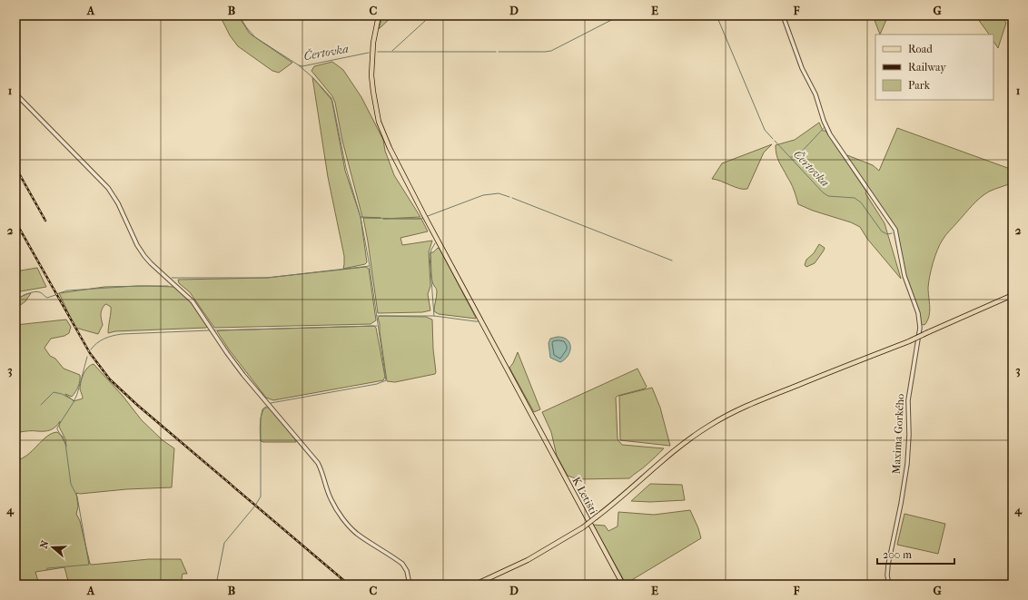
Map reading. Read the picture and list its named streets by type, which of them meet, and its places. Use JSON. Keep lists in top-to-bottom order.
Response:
{
  "streets": {
    "main road": ["K Letišti"],
    "street": ["Maxima Gorkého"]
  },
  "water": ["Čertovka"],
  "legend": ["Road", "Railway", "Park"],
  "scale_bar": "200 m",
  "north": "left",
  "grid": {
    "columns": [
      "A",
      "B",
      "C",
      "D",
      "E",
      "F",
      "G"
    ],
    "rows": [
      "1",
      "2",
      "3",
      "4"
    ]
  }
}
